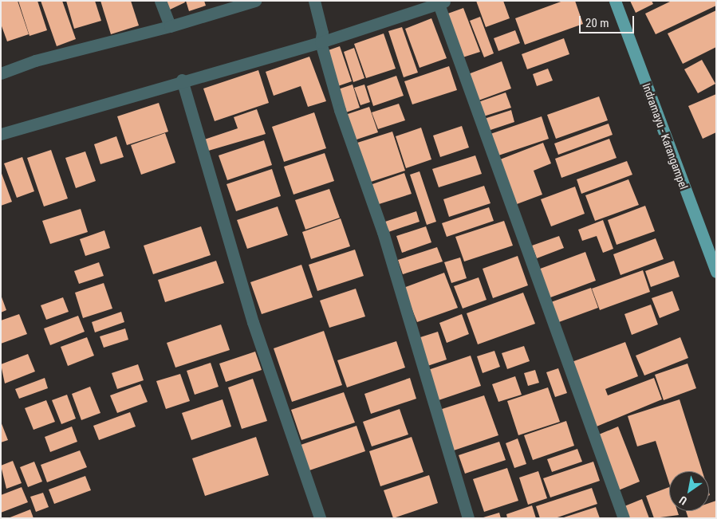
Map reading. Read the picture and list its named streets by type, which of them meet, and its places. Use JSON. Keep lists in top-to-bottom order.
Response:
{
  "streets": {
    "main road": ["Indramayu - Karangampel"]
  },
  "scale_bar": "20 m",
  "north": "bottom left"
}
